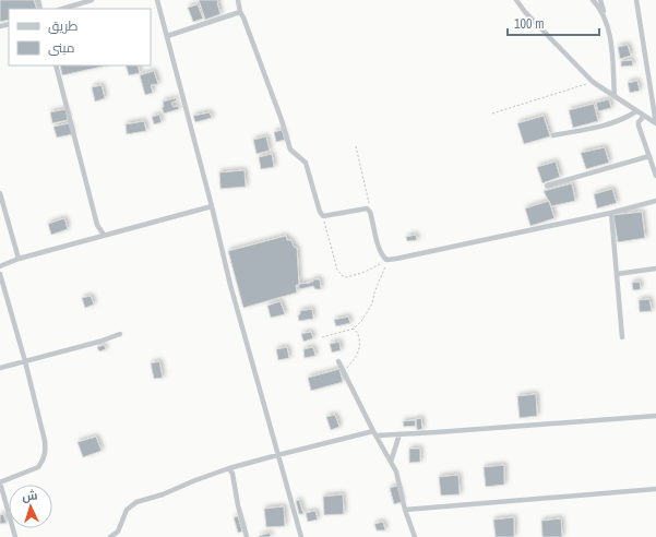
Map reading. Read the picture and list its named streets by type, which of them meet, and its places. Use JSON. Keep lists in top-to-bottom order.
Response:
{
  "legend": ["طريق", "مبنى"],
  "scale_bar": "100 m",
  "north": "top"
}
